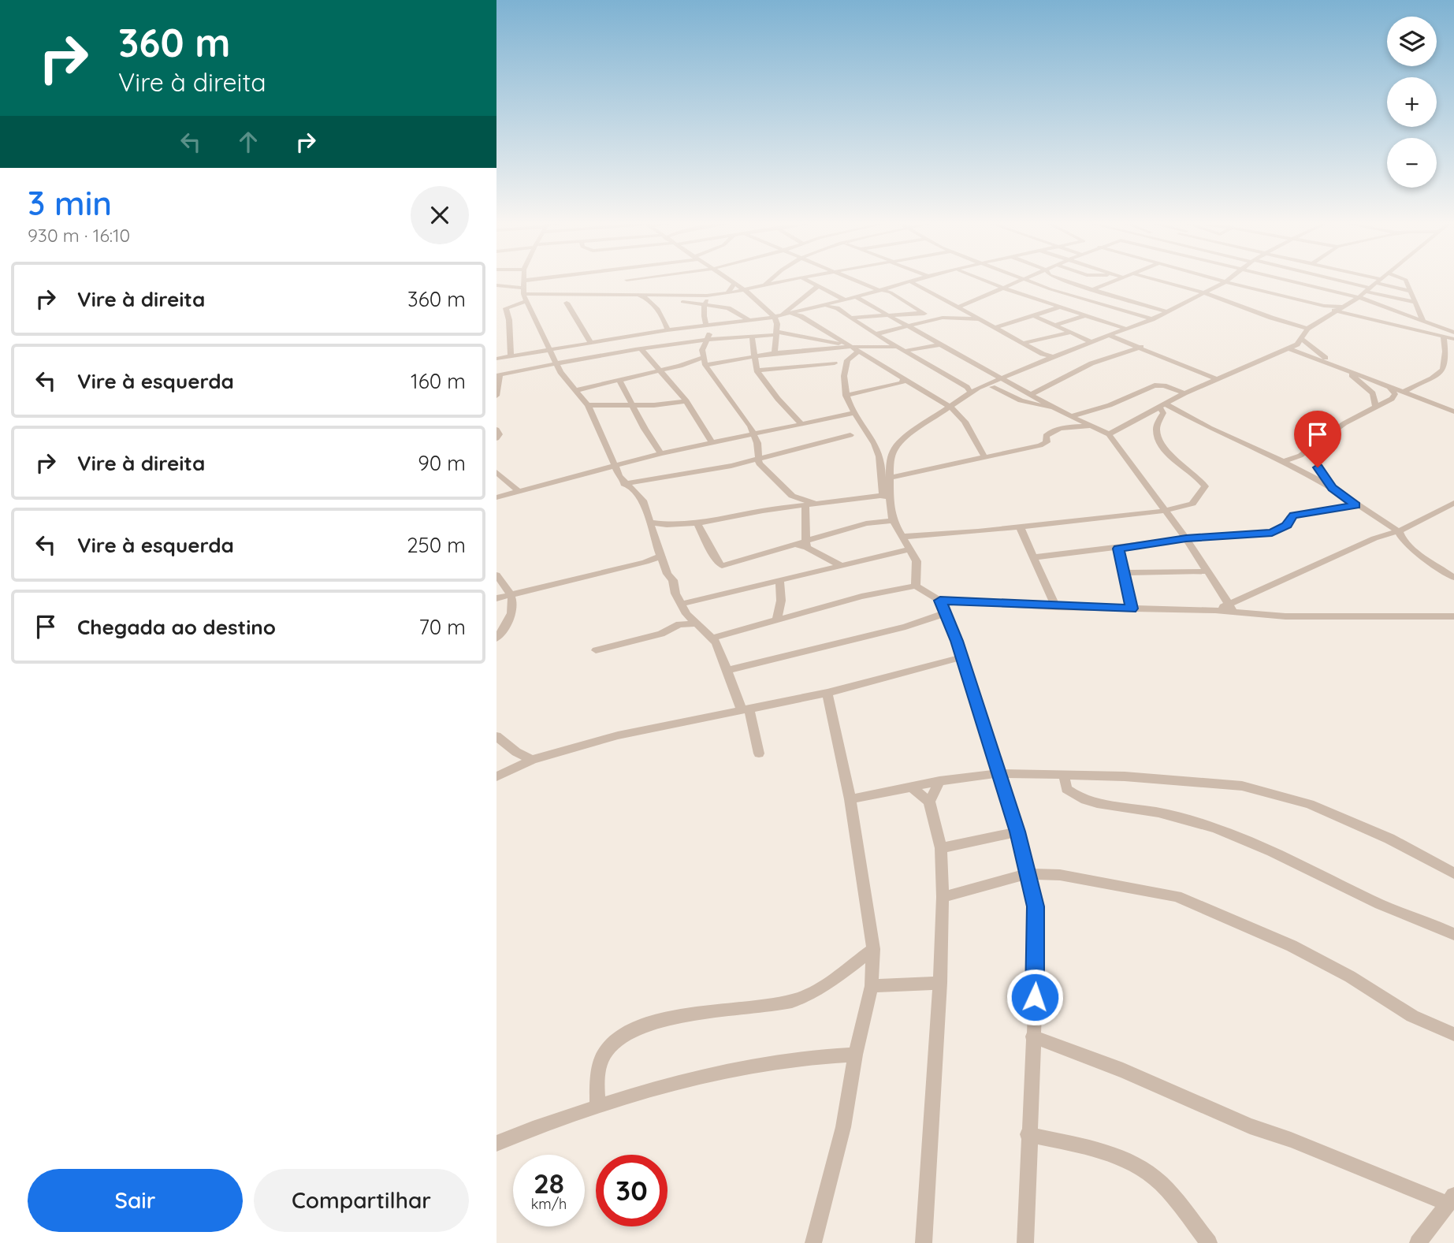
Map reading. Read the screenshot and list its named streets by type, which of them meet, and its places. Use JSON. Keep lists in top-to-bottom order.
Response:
{
  "page": {
    "turn": ["360 m", "Vire à direita"],
    "map_buttons": ["+", "−"],
    "heading": ["3 min", "930 m · 16:10"],
    "list": [
      {
        "name": "Vire à direita",
        "value": "360 m"
      },
      {
        "name": "Vire à esquerda",
        "value": "160 m"
      },
      {
        "name": "Vire à direita",
        "value": "90 m"
      },
      {
        "name": "Vire à esquerda",
        "value": "250 m"
      },
      {
        "name": "Chegada ao destino",
        "value": "70 m"
      }
    ],
    "speed": "28 km/h",
    "limit": "30",
    "buttons": ["Sair", "Compartilhar"]
  }
}
